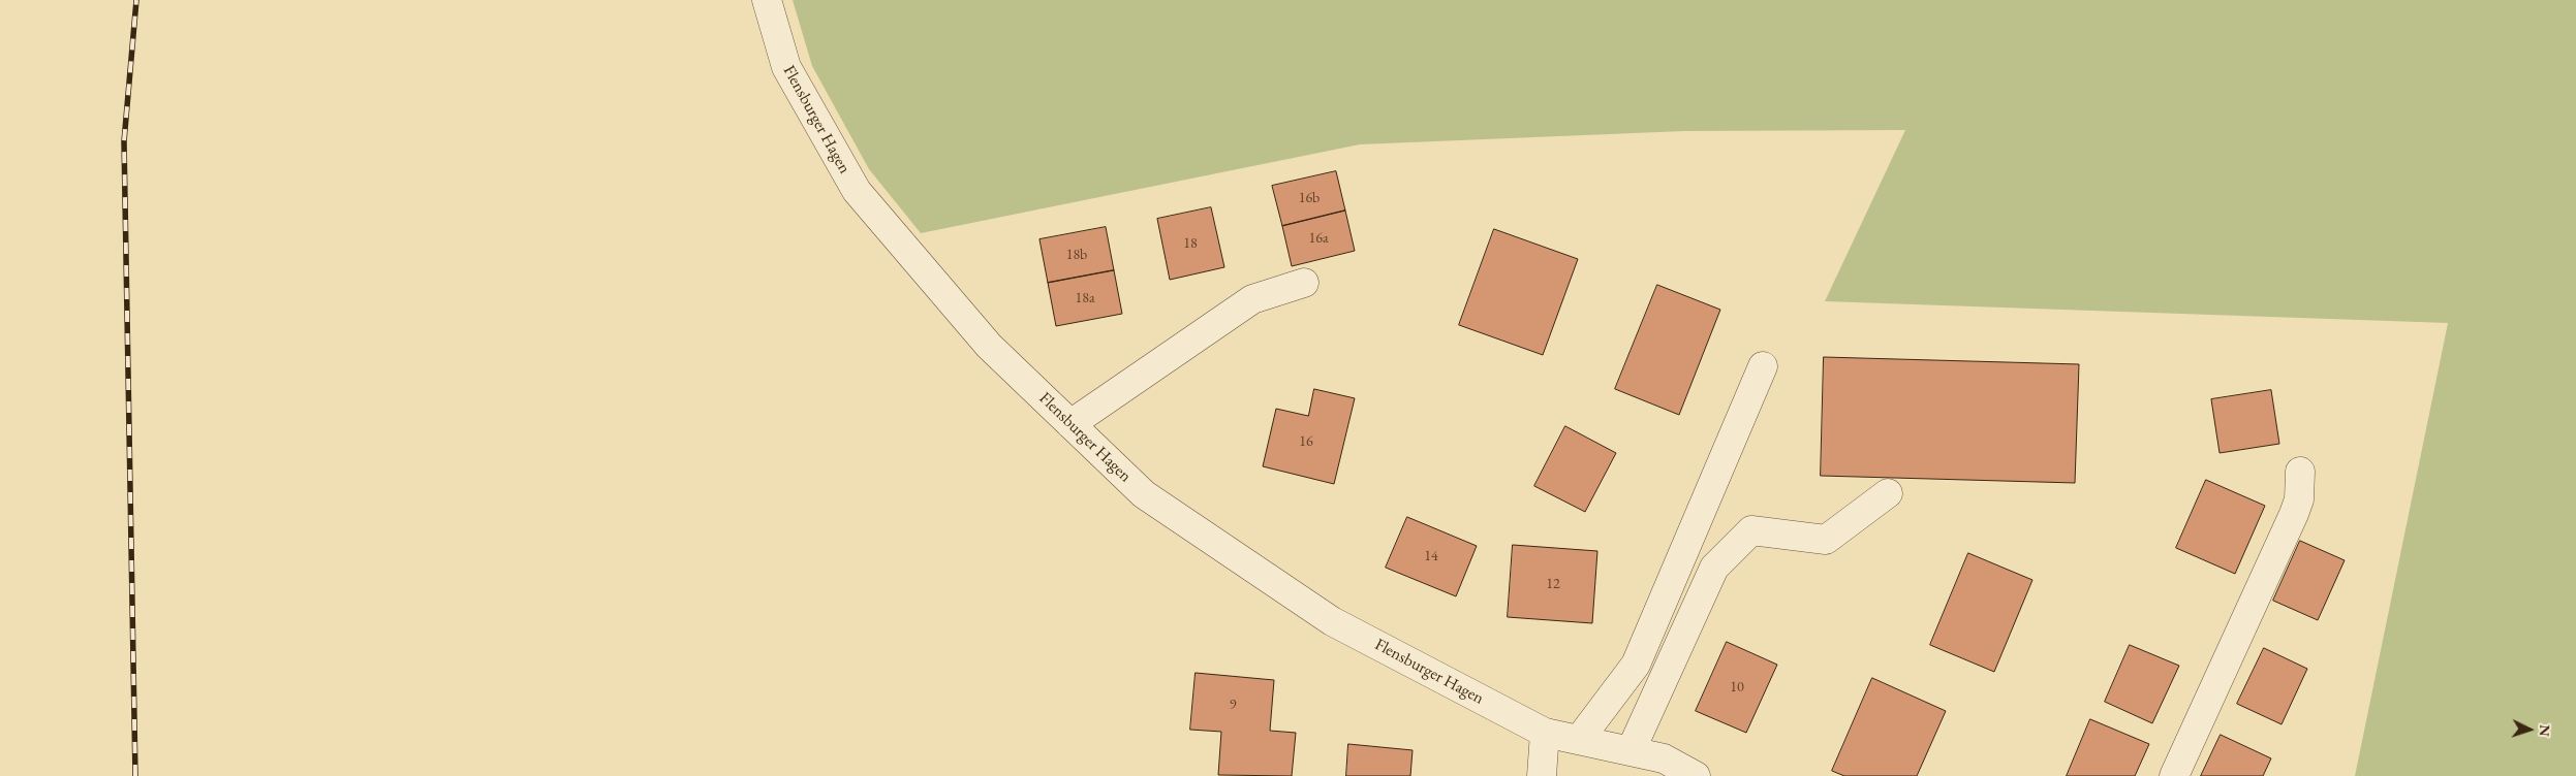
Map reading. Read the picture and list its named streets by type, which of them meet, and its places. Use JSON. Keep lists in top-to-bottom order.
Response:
{
  "streets": {
    "street": ["Flensburger Hagen"]
  },
  "house_numbers": [
    "16b",
    "16a",
    "18",
    "18b",
    "18a",
    "16",
    "14",
    "12",
    "10",
    "9"
  ],
  "north": "right"
}
